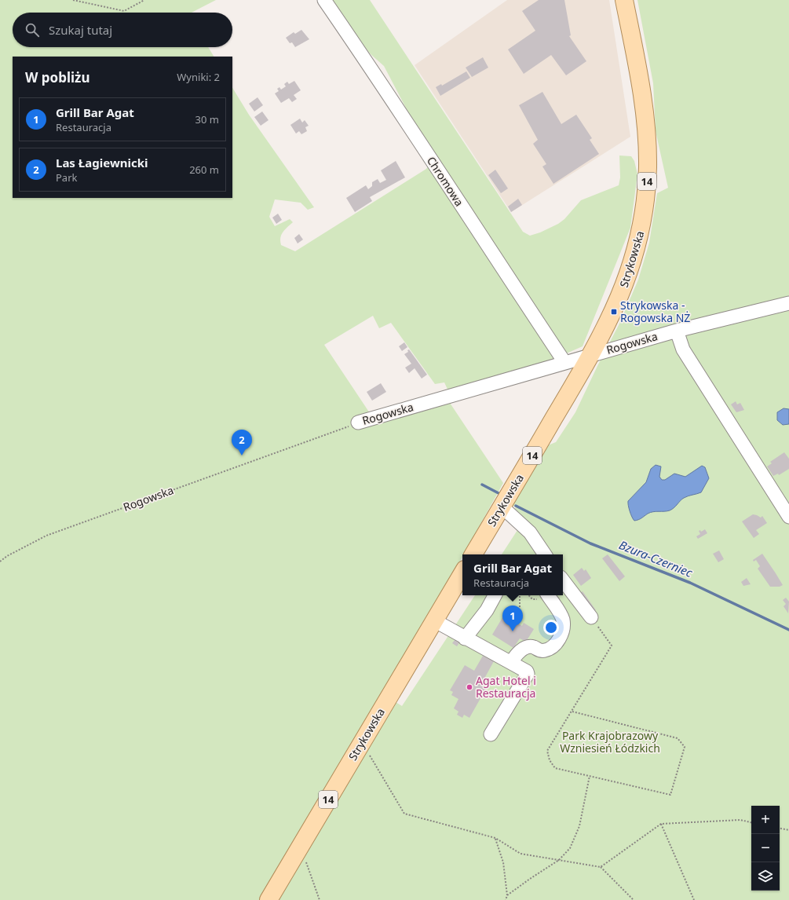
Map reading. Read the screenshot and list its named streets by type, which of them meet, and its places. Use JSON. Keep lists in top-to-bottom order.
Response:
{
  "streets": {
    "main road": ["14", "Strykowska"],
    "street": ["Chromowa", "Rogowska"]
  },
  "crossings": [
    ["Chromowa", "Rogowska"],
    ["Strykowska", "Rogowska"]
  ],
  "water": ["Bzura-Czerniec"],
  "parks": ["Park Krajobrazowy Wzniesień Łódzkich"],
  "places": {
    "transit": ["Strykowska - Rogowska NŻ"],
    "other": ["Agat Hotel i Restauracja"]
  },
  "page": {
    "search": "Szukaj tutaj",
    "heading": ["W pobliżu", "Wyniki: 2"],
    "list": [
      {
        "mark": "1",
        "name": "Grill Bar Agat",
        "note": "Restauracja",
        "value": "30 m"
      },
      {
        "mark": "2",
        "name": "Las Łagiewnicki",
        "note": "Park",
        "value": "260 m"
      }
    ],
    "pins": ["2", "1"],
    "popup": ["Grill Bar Agat", "Restauracja"],
    "map_buttons": ["+", "−"]
  }
}
